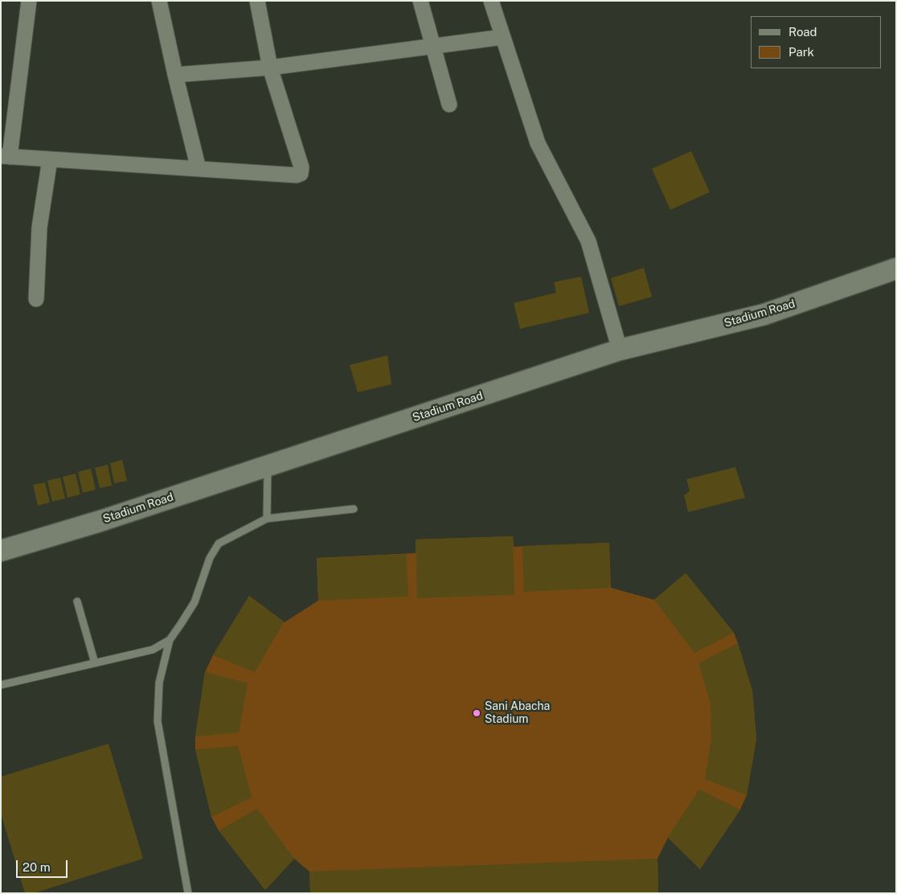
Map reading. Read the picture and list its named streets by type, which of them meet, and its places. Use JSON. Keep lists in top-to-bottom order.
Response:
{
  "streets": {
    "street": ["Stadium Road"]
  },
  "places": ["Sani Abacha Stadium"],
  "legend": ["Road", "Park"],
  "scale_bar": "20 m"
}
